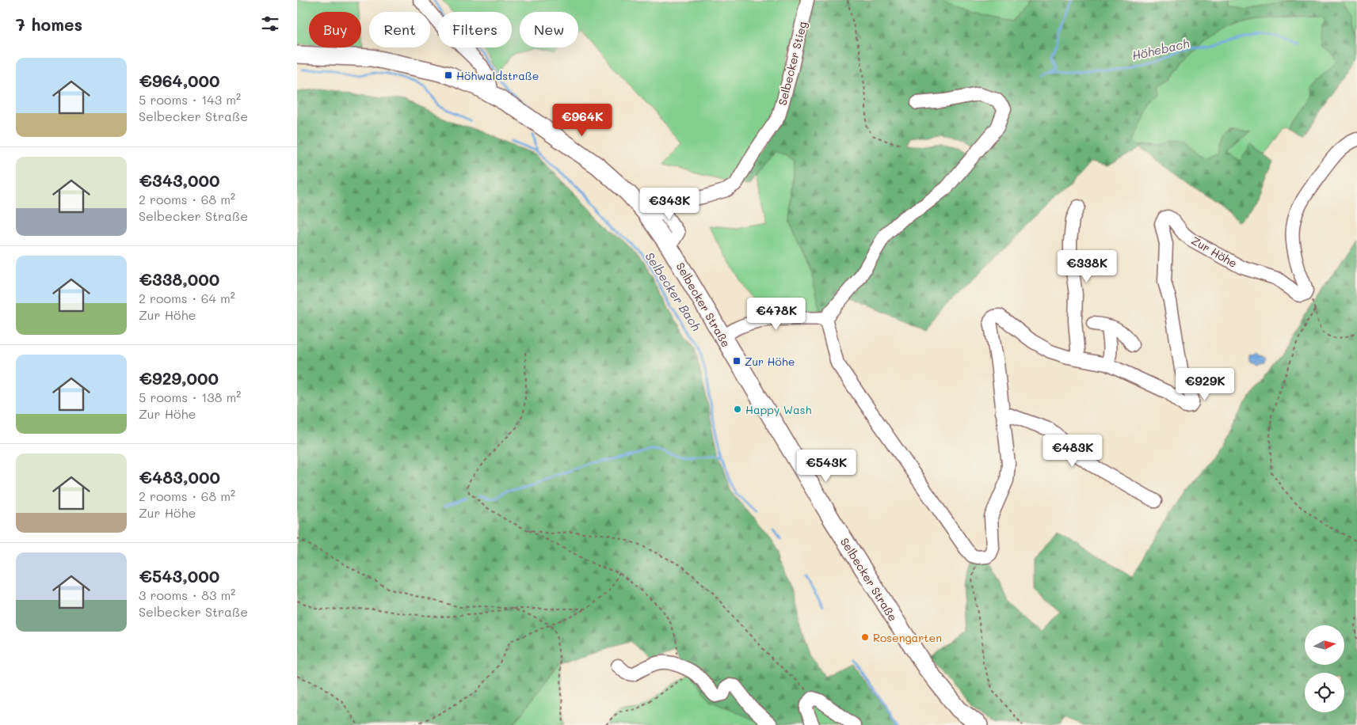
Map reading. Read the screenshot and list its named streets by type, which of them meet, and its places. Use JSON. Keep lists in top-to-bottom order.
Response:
{
  "streets": {
    "main road": ["Selbecker Straße"],
    "street": ["Selbecker Stieg", "Zur Höhe"]
  },
  "crossings": [
    ["Selbecker Stieg", "Selbecker Straße"]
  ],
  "water": ["Höhebach", "Selbecker Bach"],
  "places": {
    "transit": ["Höhwaldstraße", "Zur Höhe"],
    "other": ["Happy Wash", "Rosengarten"]
  },
  "north": "right",
  "page": {
    "heading": "7 homes",
    "chip": [
      "Buy",
      "Rent",
      "Filters",
      "New"
    ],
    "list": [
      {
        "name": "€964,000",
        "note": "5 rooms · 143 m² · Selbecker Straße"
      },
      {
        "name": "€343,000",
        "note": "2 rooms · 68 m² · Selbecker Straße"
      },
      {
        "name": "€338,000",
        "note": "2 rooms · 64 m² · Zur Höhe"
      },
      {
        "name": "€929,000",
        "note": "5 rooms · 138 m² · Zur Höhe"
      },
      {
        "name": "€483,000",
        "note": "2 rooms · 68 m² · Zur Höhe"
      },
      {
        "name": "€543,000",
        "note": "3 rooms · 83 m² · Selbecker Straße"
      }
    ],
    "price": [
      "€964K",
      "€343K",
      "€338K",
      "€478K",
      "€929K",
      "€483K",
      "€543K"
    ]
  }
}
